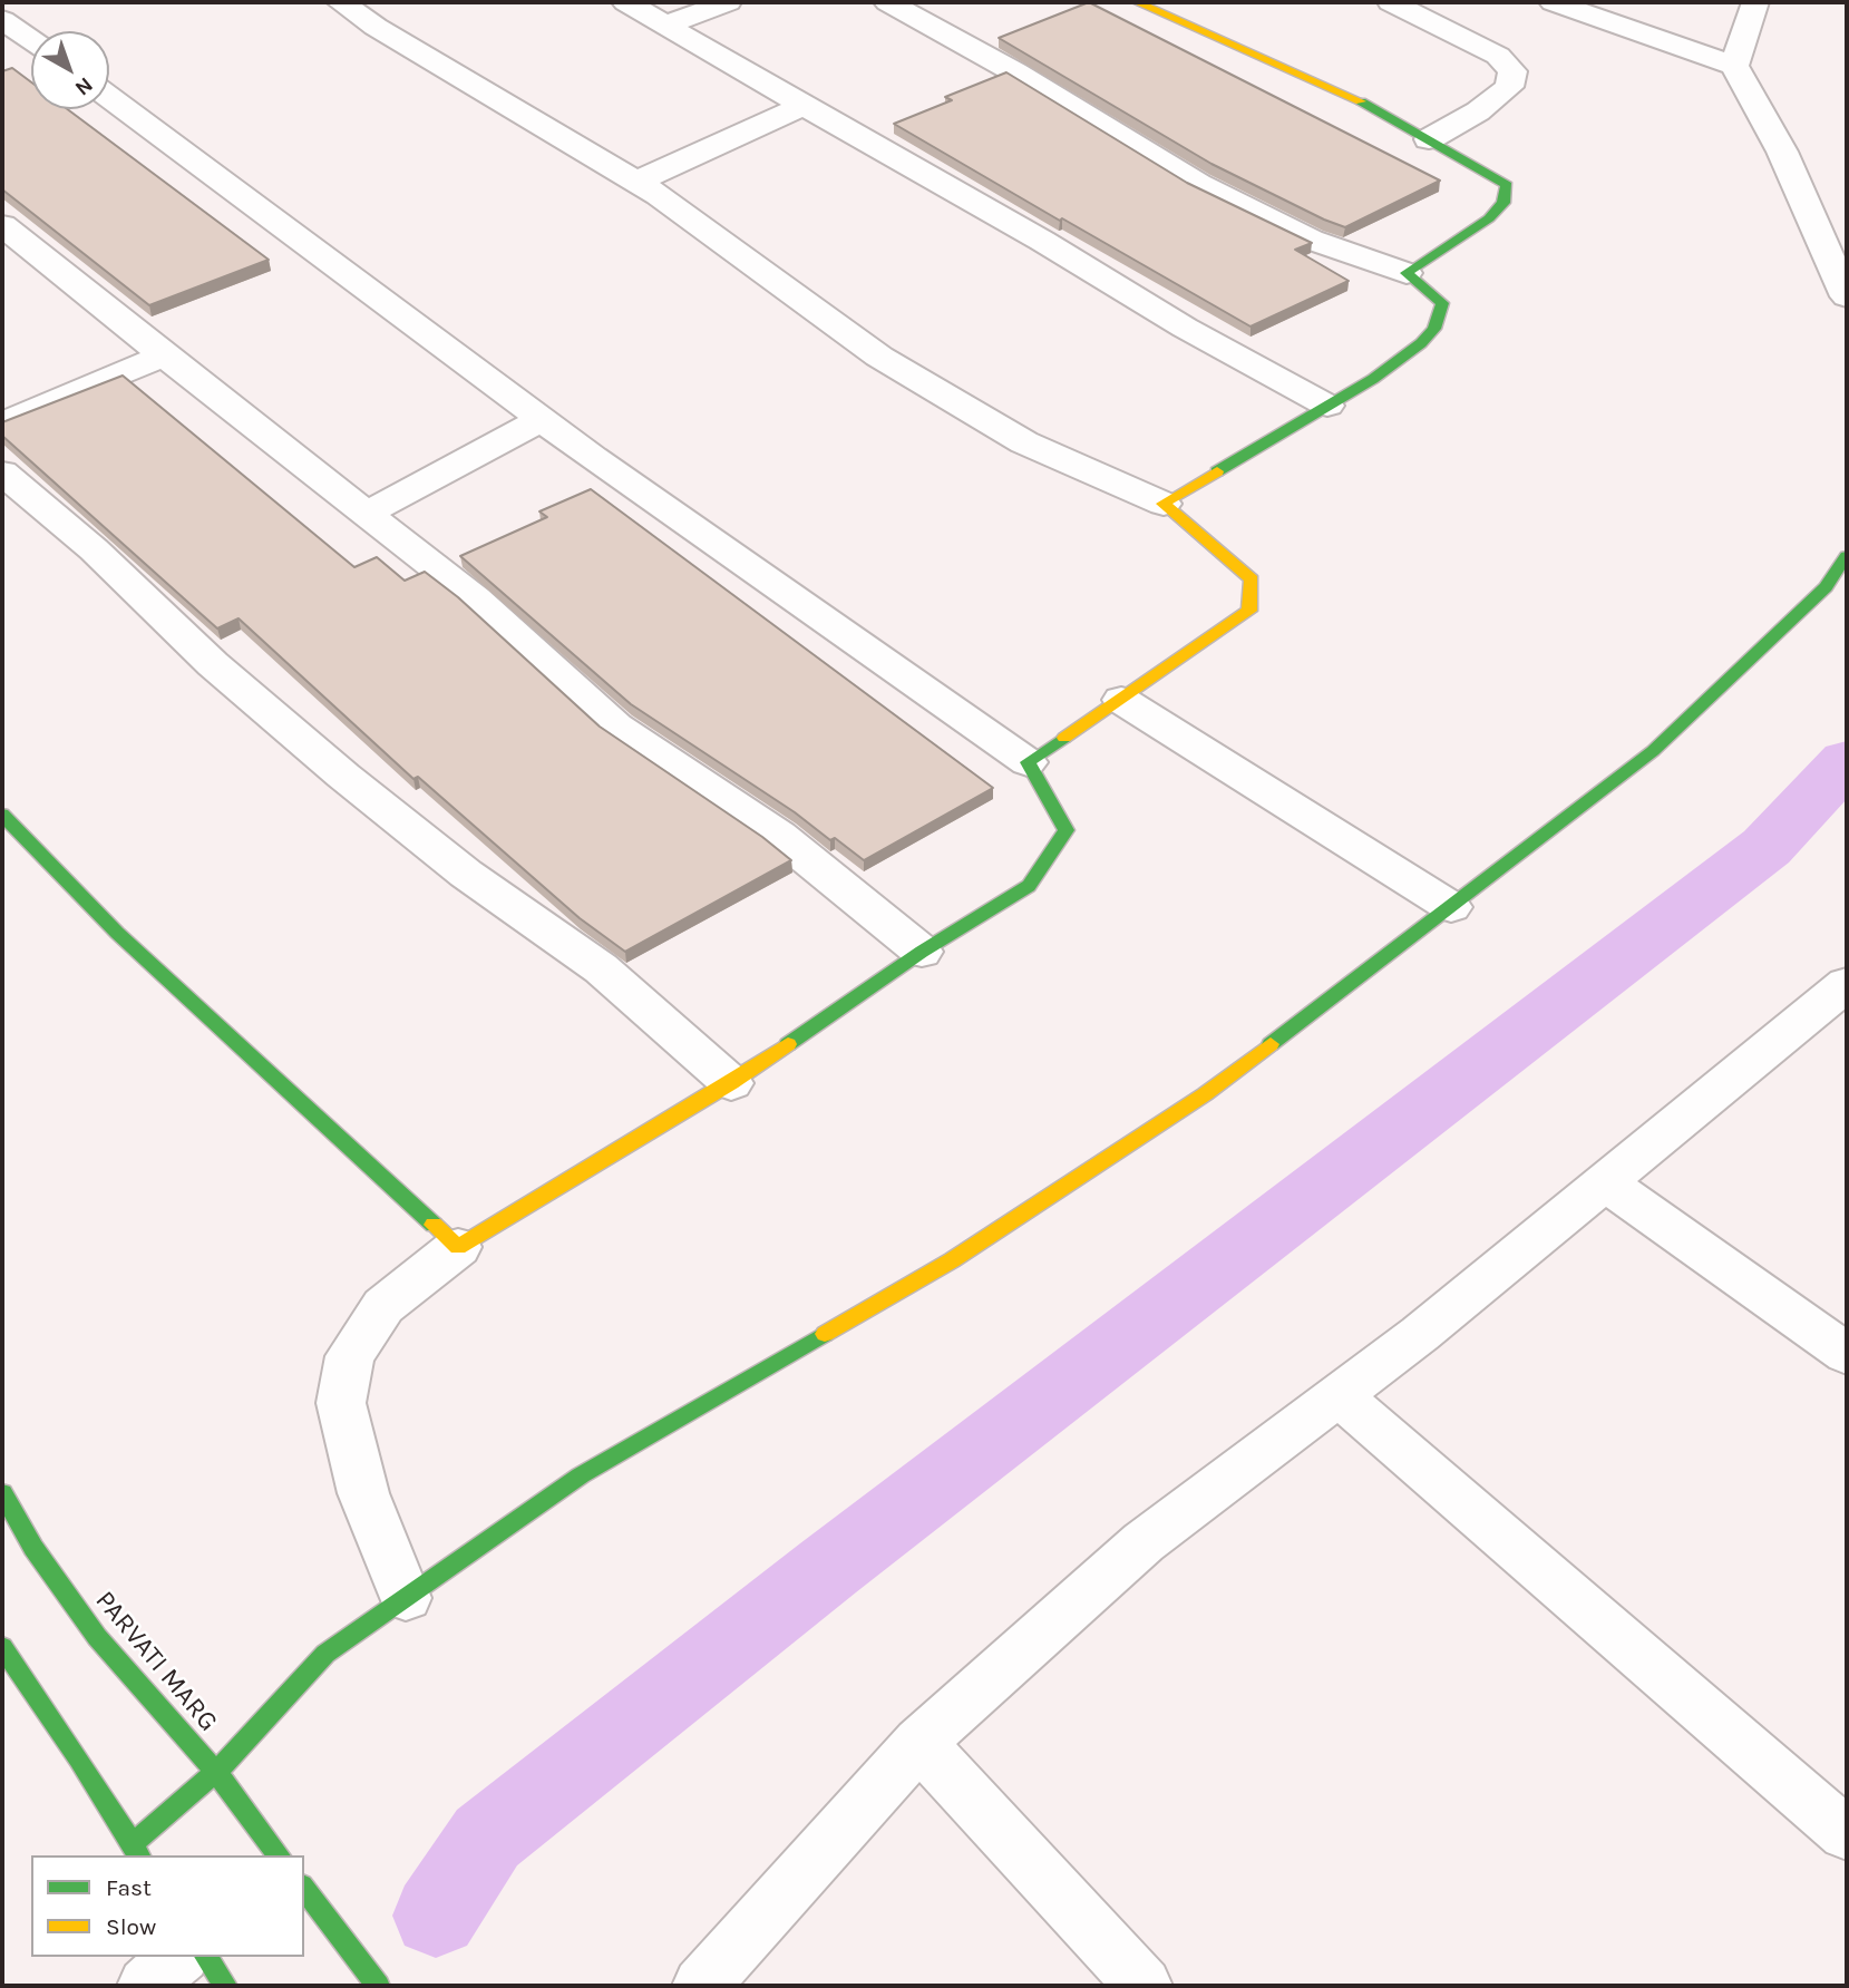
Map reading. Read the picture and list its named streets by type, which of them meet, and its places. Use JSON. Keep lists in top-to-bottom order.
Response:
{
  "streets": {
    "street": ["PARVATI MARG"]
  },
  "legend": ["Fast", "Slow"],
  "north": "bottom right"
}
